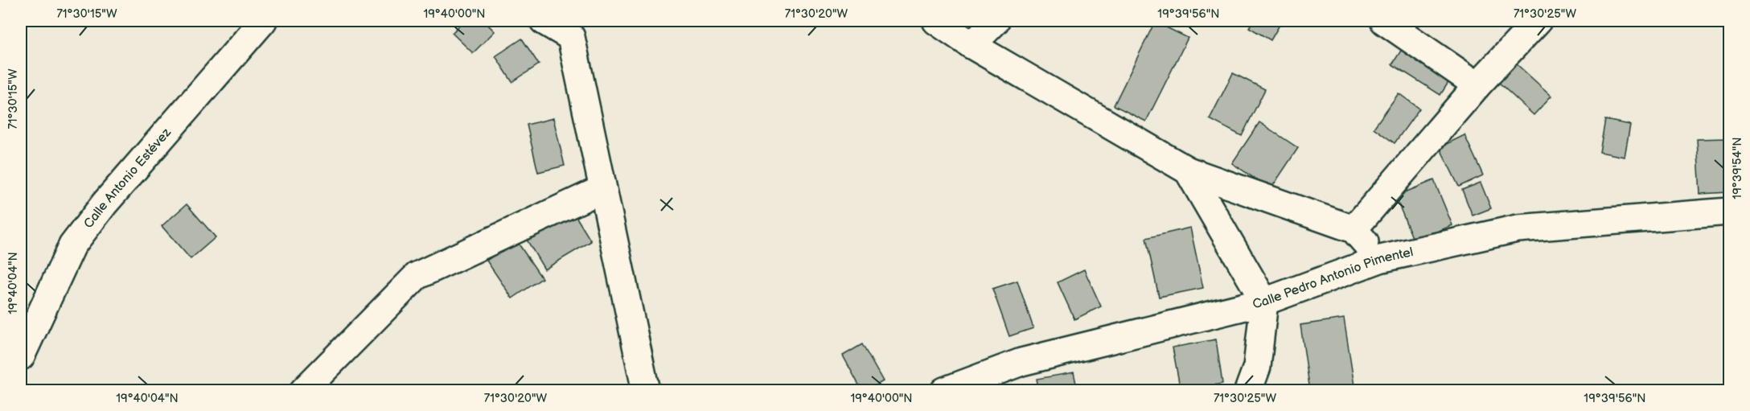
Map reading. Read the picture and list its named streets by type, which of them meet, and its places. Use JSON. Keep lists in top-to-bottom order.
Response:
{
  "streets": {
    "street": ["Calle Antonio Estévez", "Calle Pedro Antonio Pimentel"]
  },
  "coordinates": [
    "71°30'15\"W",
    "19°40'00\"N",
    "71°30'20\"W",
    "19°39'56\"N",
    "71°30'25\"W",
    "19°39'54\"N",
    "19°40'04\"N"
  ]
}
